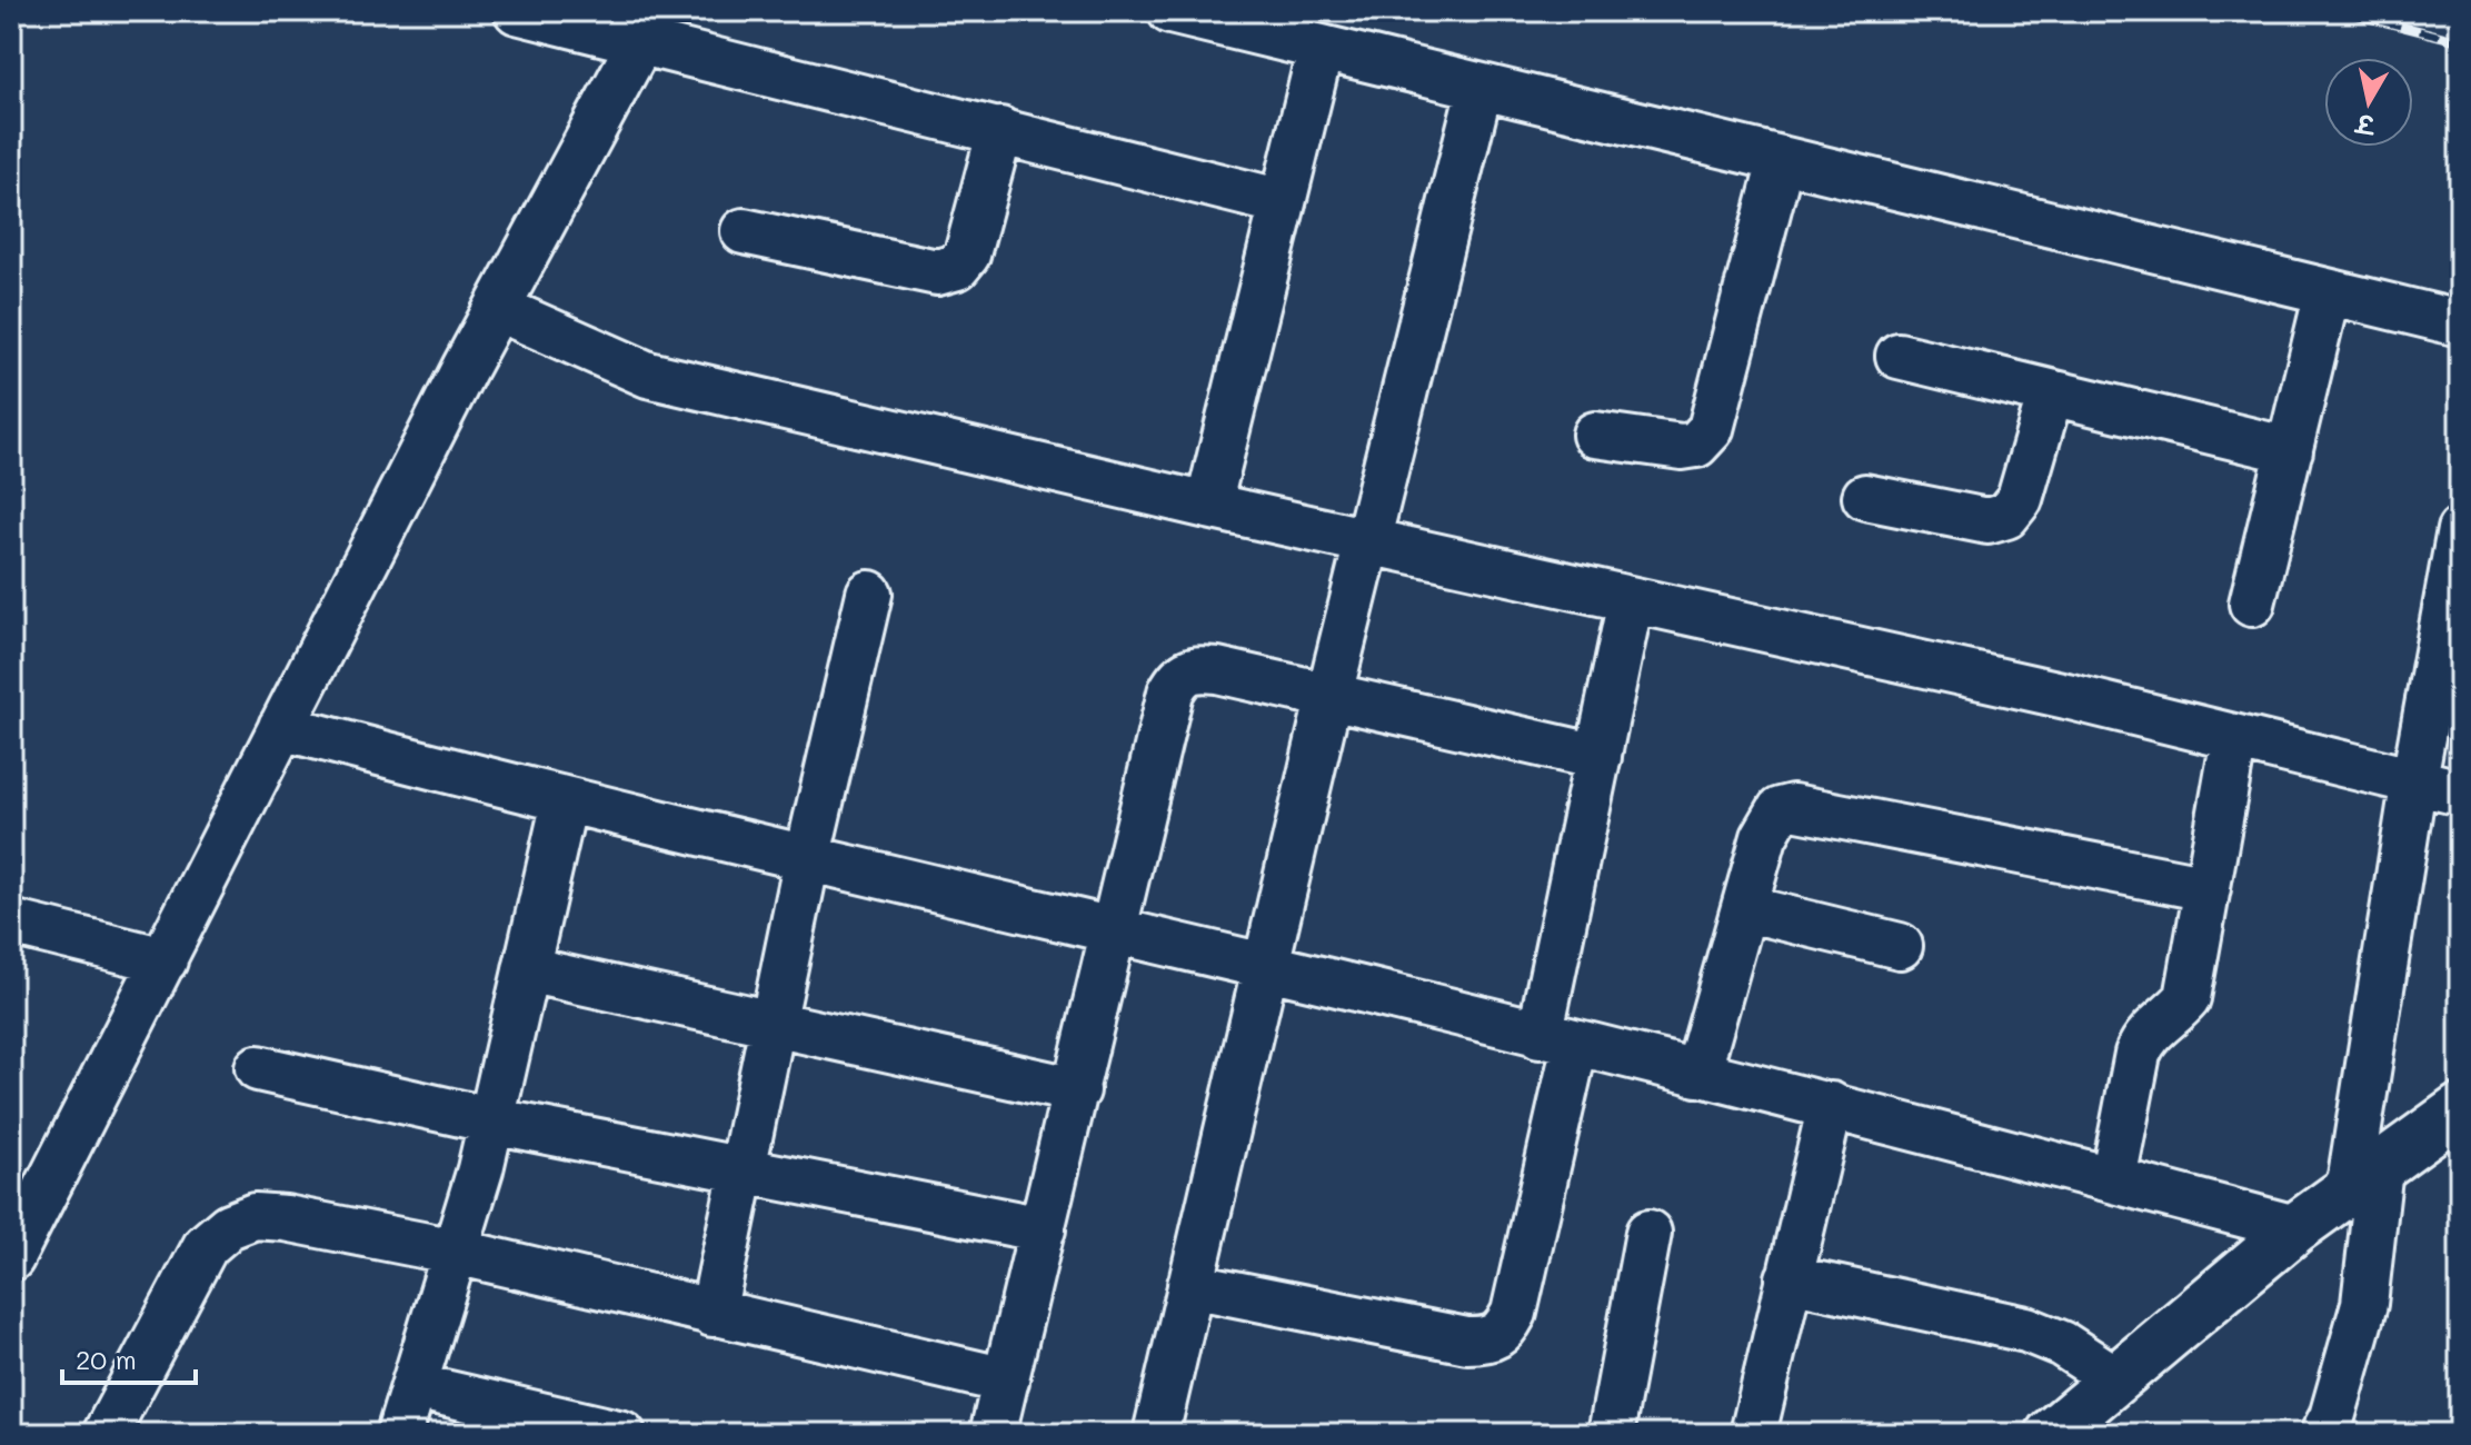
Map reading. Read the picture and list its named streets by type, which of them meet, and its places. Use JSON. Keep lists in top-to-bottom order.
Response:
{
  "scale_bar": "20 m",
  "north": "bottom"
}
